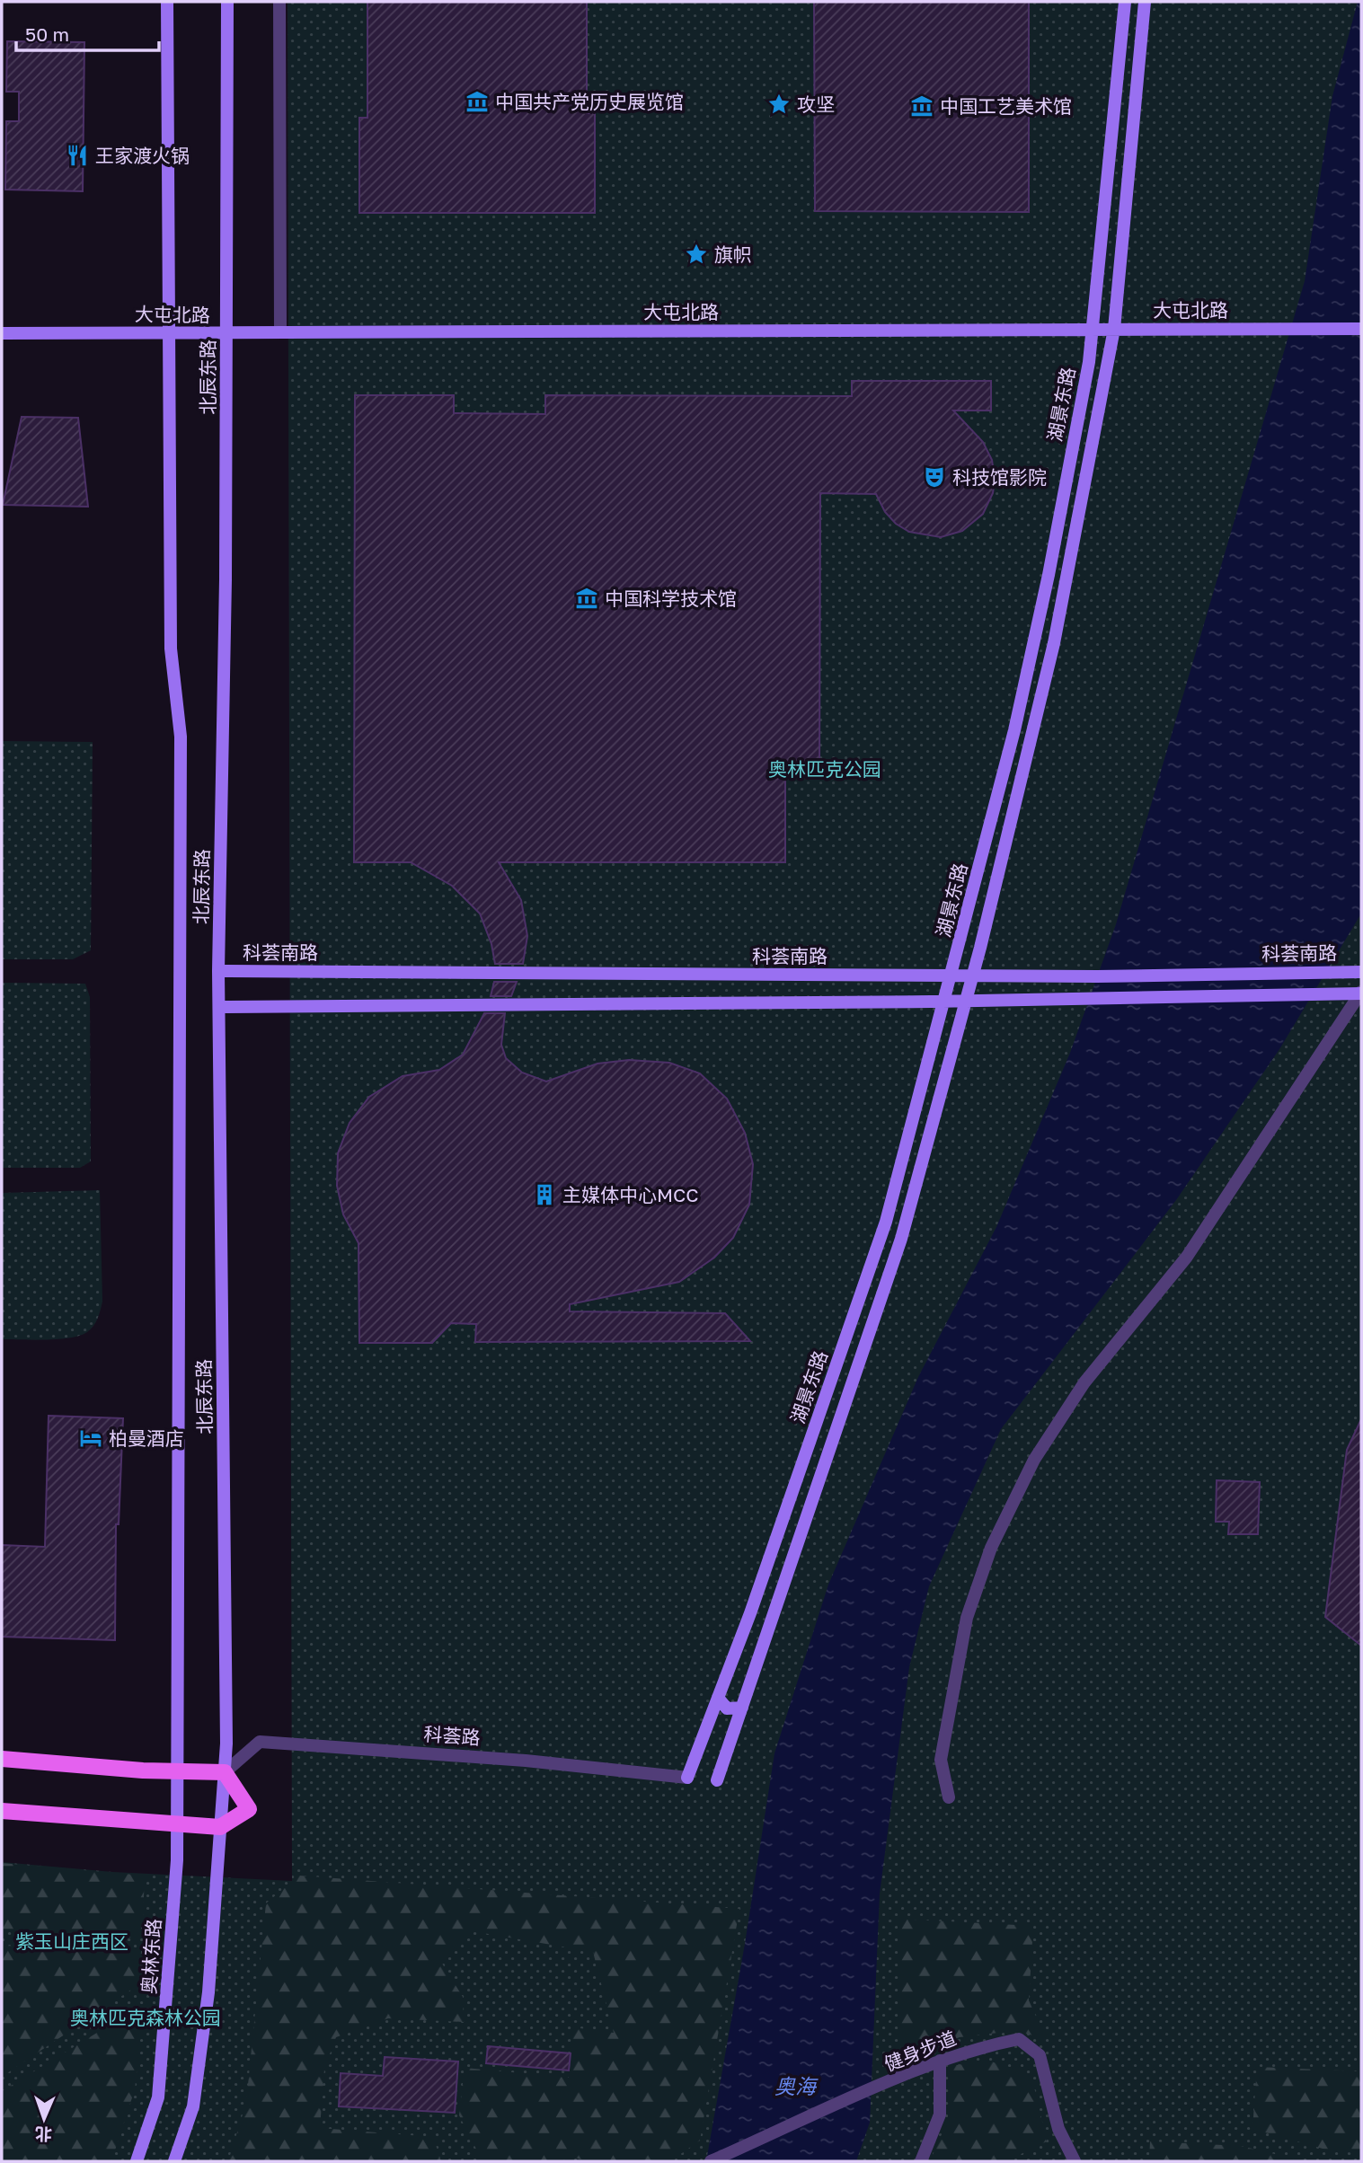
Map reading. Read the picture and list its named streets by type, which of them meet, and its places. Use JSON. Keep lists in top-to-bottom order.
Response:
{
  "streets": {
    "street": [
      "大屯北路",
      "北辰东路",
      "湖景东路",
      "科荟南路",
      "科荟路",
      "奥林东路",
      "健身步道"
    ]
  },
  "crossings": [
    ["大屯北路", "北辰东路"],
    ["大屯北路", "湖景东路"],
    ["北辰东路", "科荟南路"],
    ["北辰东路", "科荟路"],
    ["北辰东路", "奥林东路"],
    ["湖景东路", "科荟南路"],
    ["湖景东路", "科荟路"]
  ],
  "water": ["奥海"],
  "parks": ["奥林匹克公园", "紫玉山庄西区", "奥林匹克森林公园"],
  "places": {
    "museum": ["中国共产党历史展览馆", "中国工艺美术馆", "中国科学技术馆"],
    "place": ["攻坚", "旗帜"],
    "restaurant": ["王家渡火锅"],
    "theatre": ["科技馆影院"],
    "building": ["主媒体中心MCC"],
    "hotel": ["柏曼酒店"]
  },
  "scale_bar": "50 m",
  "north": "bottom"
}
